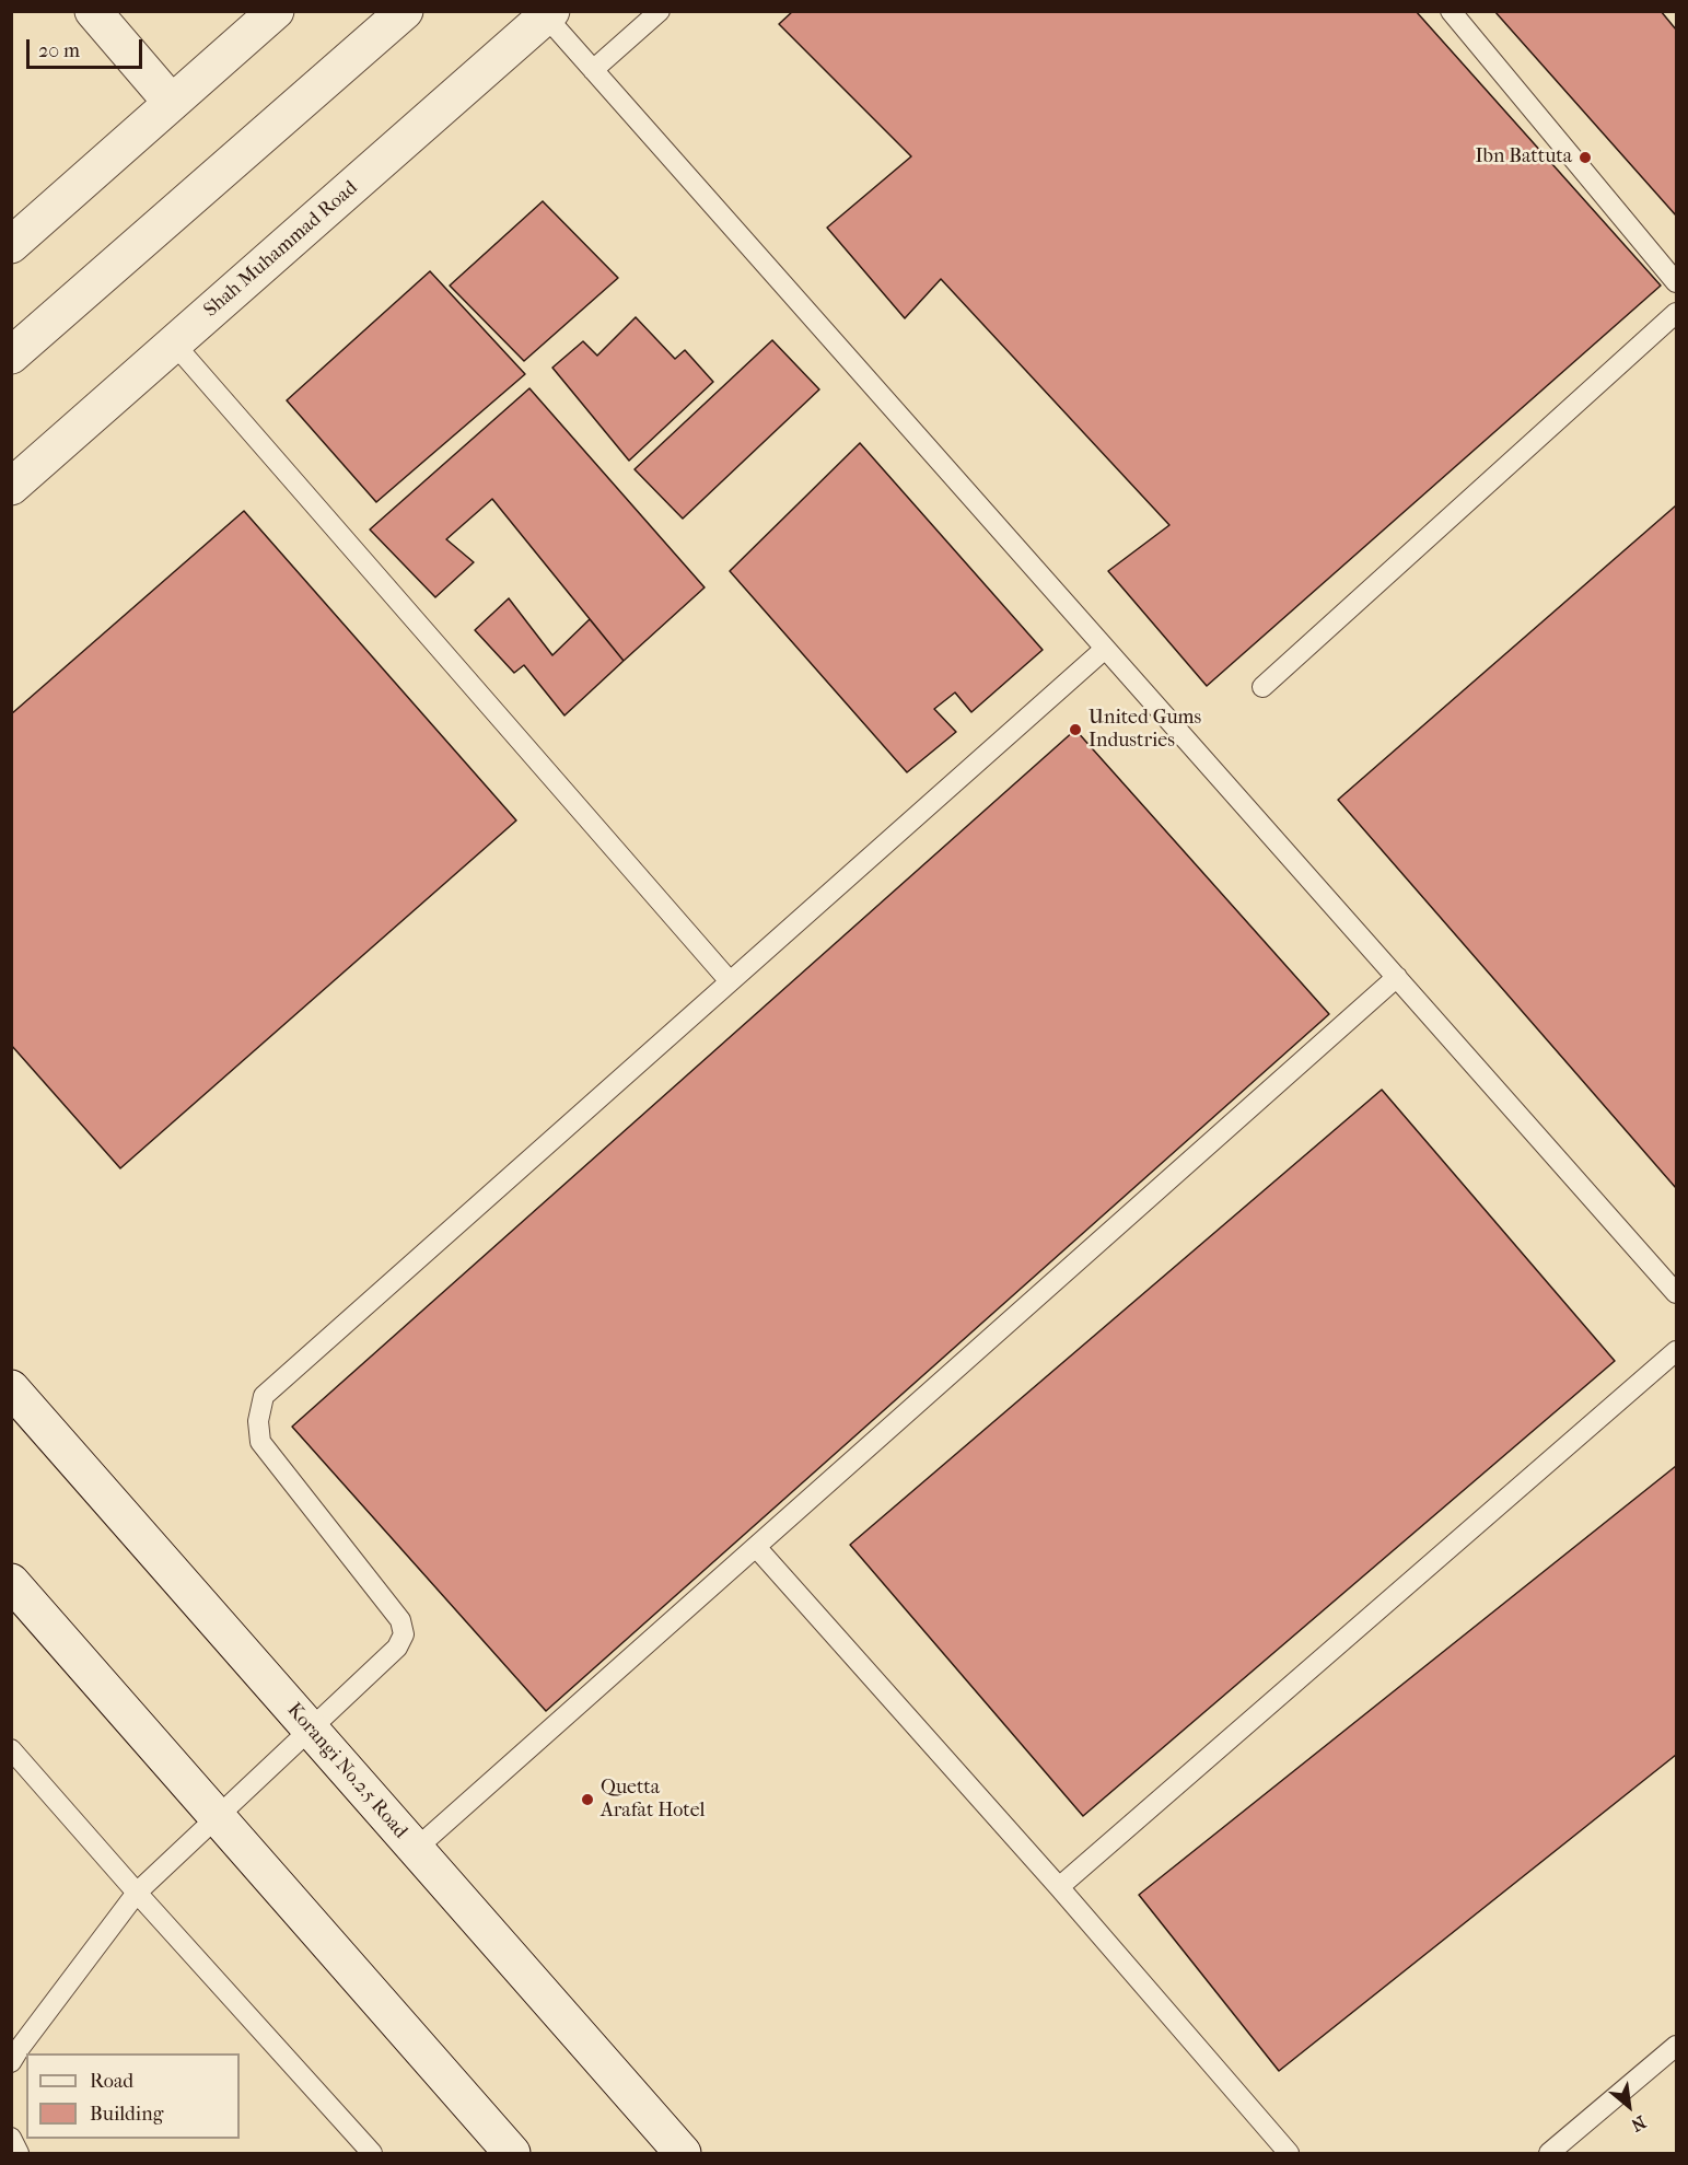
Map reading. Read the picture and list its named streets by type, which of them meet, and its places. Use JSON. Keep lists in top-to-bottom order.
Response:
{
  "streets": {
    "main road": ["Shah Muhammad Road", "Korangi No.2.5 Road"]
  },
  "places": ["Ibn Battuta", "United Gums Industries", "Quetta Arafat Hotel"],
  "legend": ["Road", "Building"],
  "scale_bar": "20 m",
  "north": "bottom right"
}
